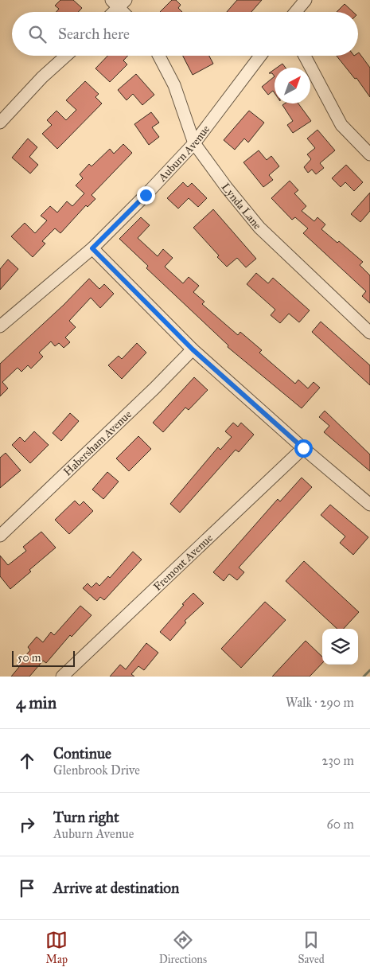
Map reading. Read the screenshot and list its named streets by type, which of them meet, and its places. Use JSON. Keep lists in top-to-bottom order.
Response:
{
  "streets": {
    "street": [
      "Auburn Avenue",
      "Lynda Lane",
      "Habersham Avenue",
      "Fremont Avenue"
    ]
  },
  "crossings": [
    ["Auburn Avenue", "Lynda Lane"]
  ],
  "scale_bar": "50 m",
  "north": "top right",
  "page": {
    "search": "Search here",
    "scale": "50 m",
    "heading": ["4 min", "Walk · 290 m"],
    "list": [
      ["Continue", "Glenbrook Drive", "230 m"],
      ["Turn right", "Auburn Avenue", "60 m"],
      "Arrive at destination"
    ],
    "nav": ["Map", "Directions", "Saved"]
  }
}
